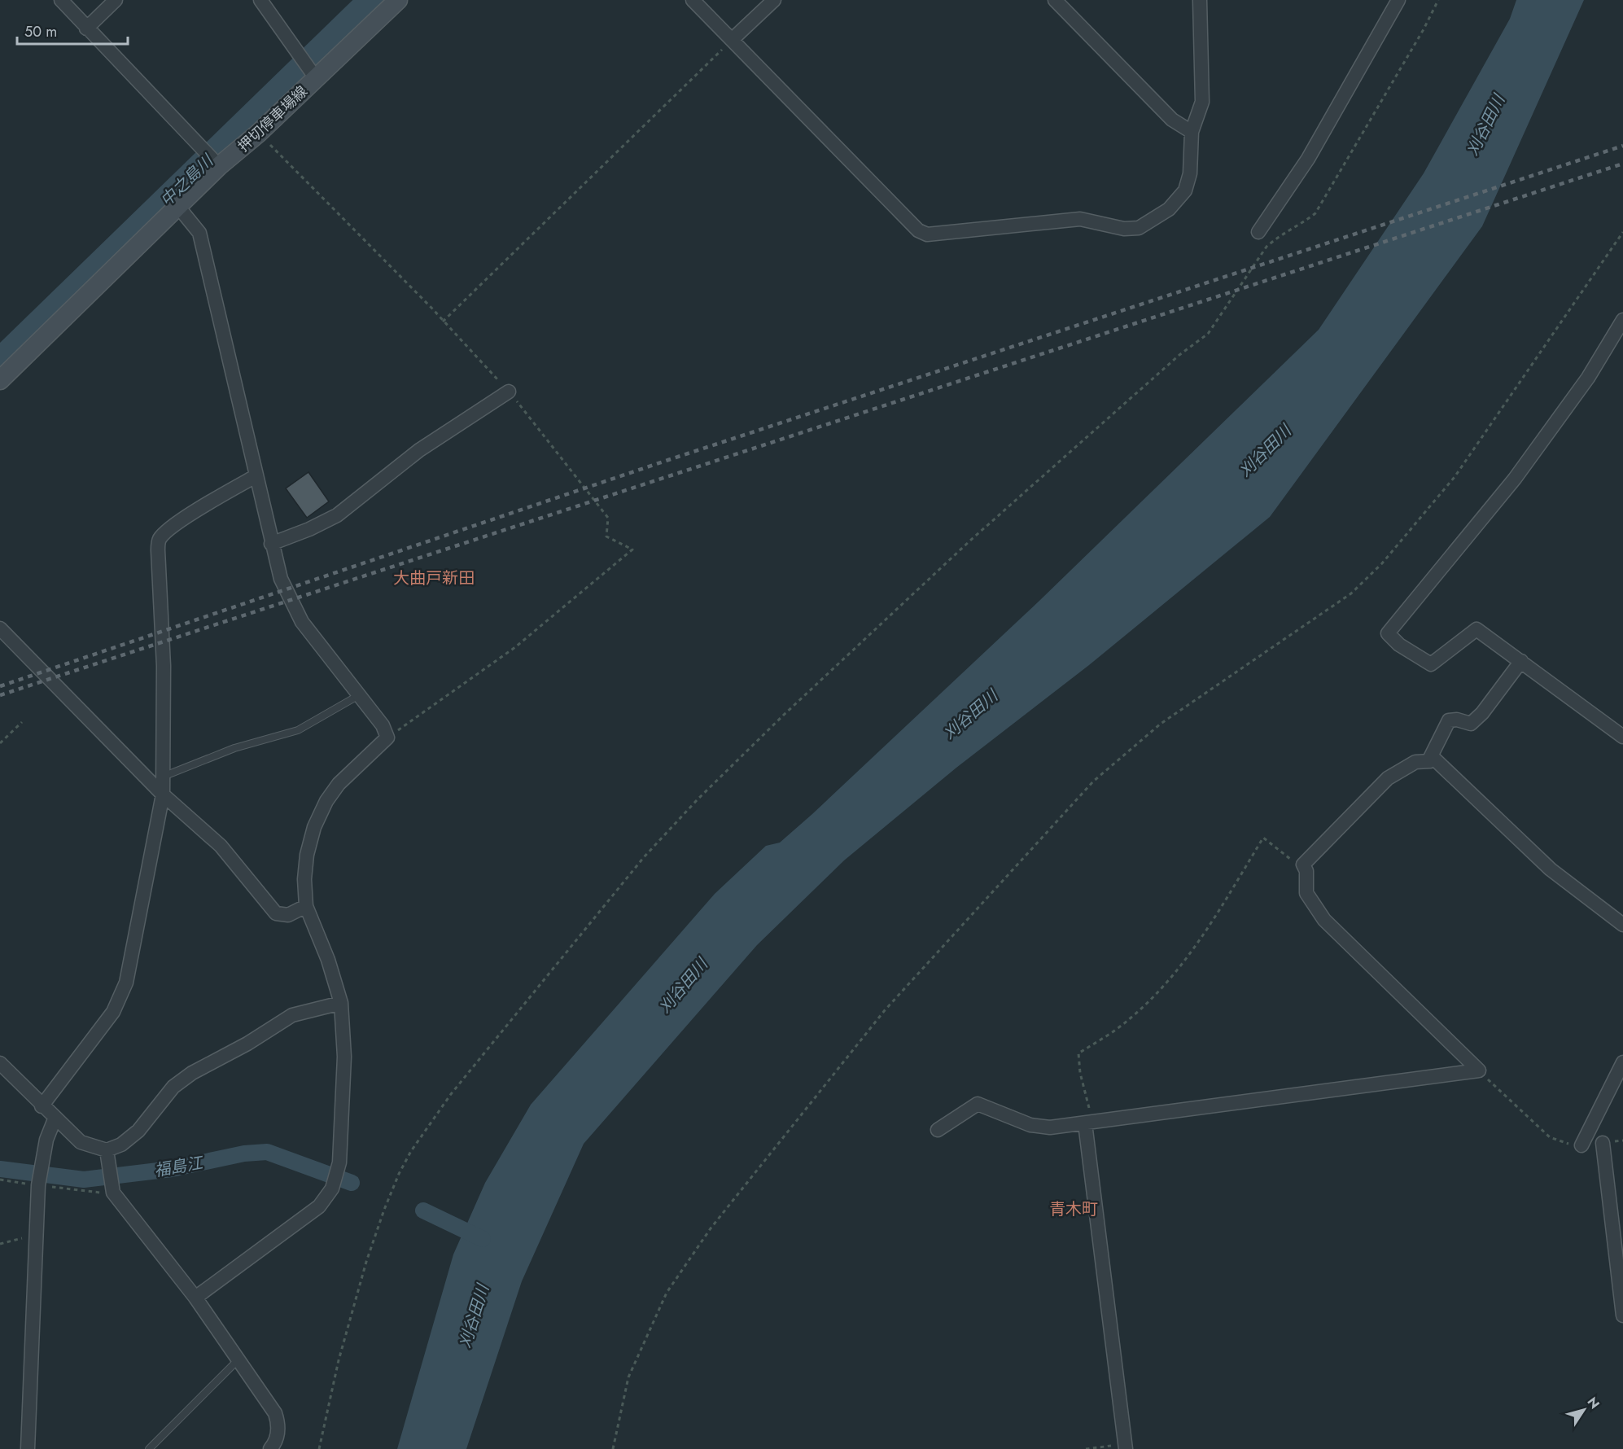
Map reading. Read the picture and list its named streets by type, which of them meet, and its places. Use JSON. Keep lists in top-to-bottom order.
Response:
{
  "streets": {
    "main road": ["押切停車場線"]
  },
  "districts": ["大曲戸新田", "青木町"],
  "water": ["刈谷田川", "中之島川", "福島江"],
  "scale_bar": "50 m",
  "north": "top right"
}
